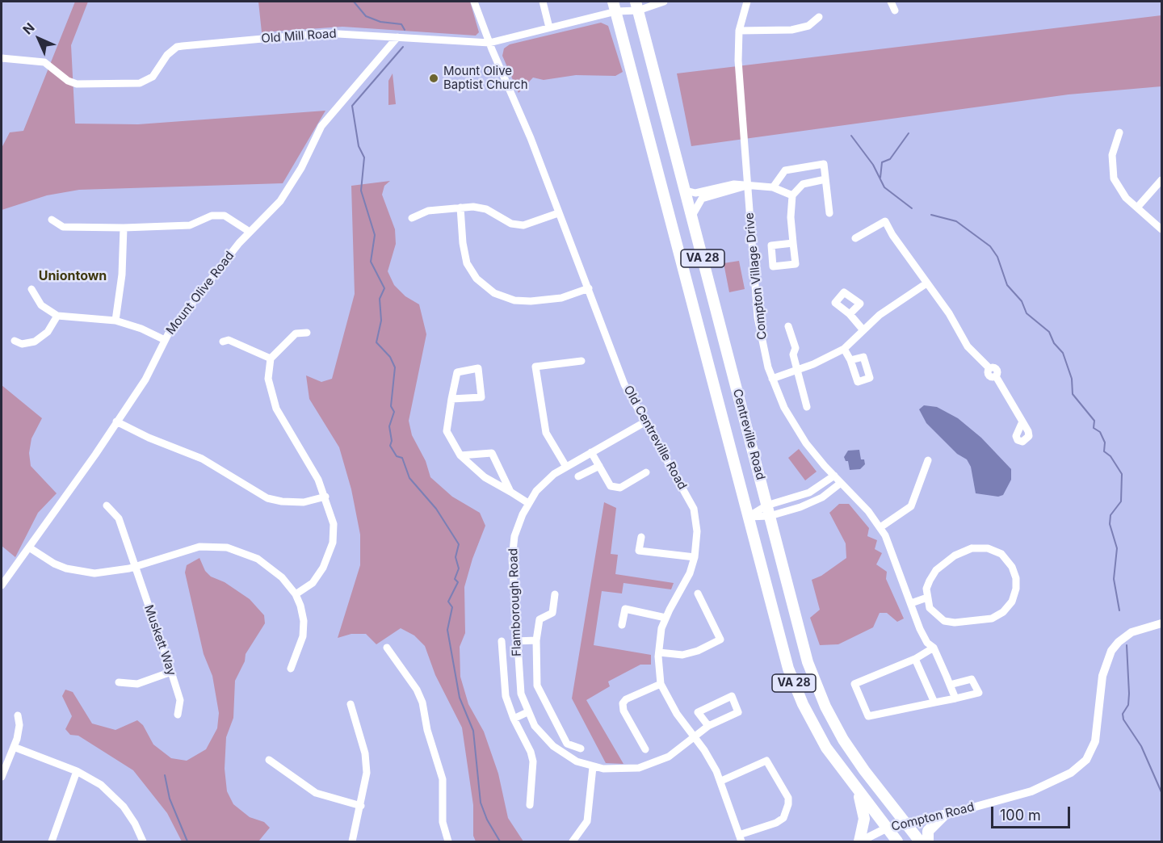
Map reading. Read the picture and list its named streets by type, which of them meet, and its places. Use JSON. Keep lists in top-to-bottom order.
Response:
{
  "streets": {
    "highway": ["VA 28", "Centreville Road"],
    "main road": ["Compton Road"],
    "street": [
      "Old Mill Road",
      "Compton Village Drive",
      "Mount Olive Road",
      "Old Centreville Road",
      "Flamborough Road",
      "Muskett Way"
    ]
  },
  "crossings": [
    ["Old Mill Road", "Mount Olive Road"],
    ["Old Mill Road", "Centreville Road"],
    ["Old Mill Road", "Old Centreville Road"],
    ["Centreville Road", "Compton Road"],
    ["Old Centreville Road", "Flamborough Road"]
  ],
  "districts": ["Uniontown"],
  "places": ["Mount Olive Baptist Church"],
  "scale_bar": "100 m",
  "north": "top left"
}
